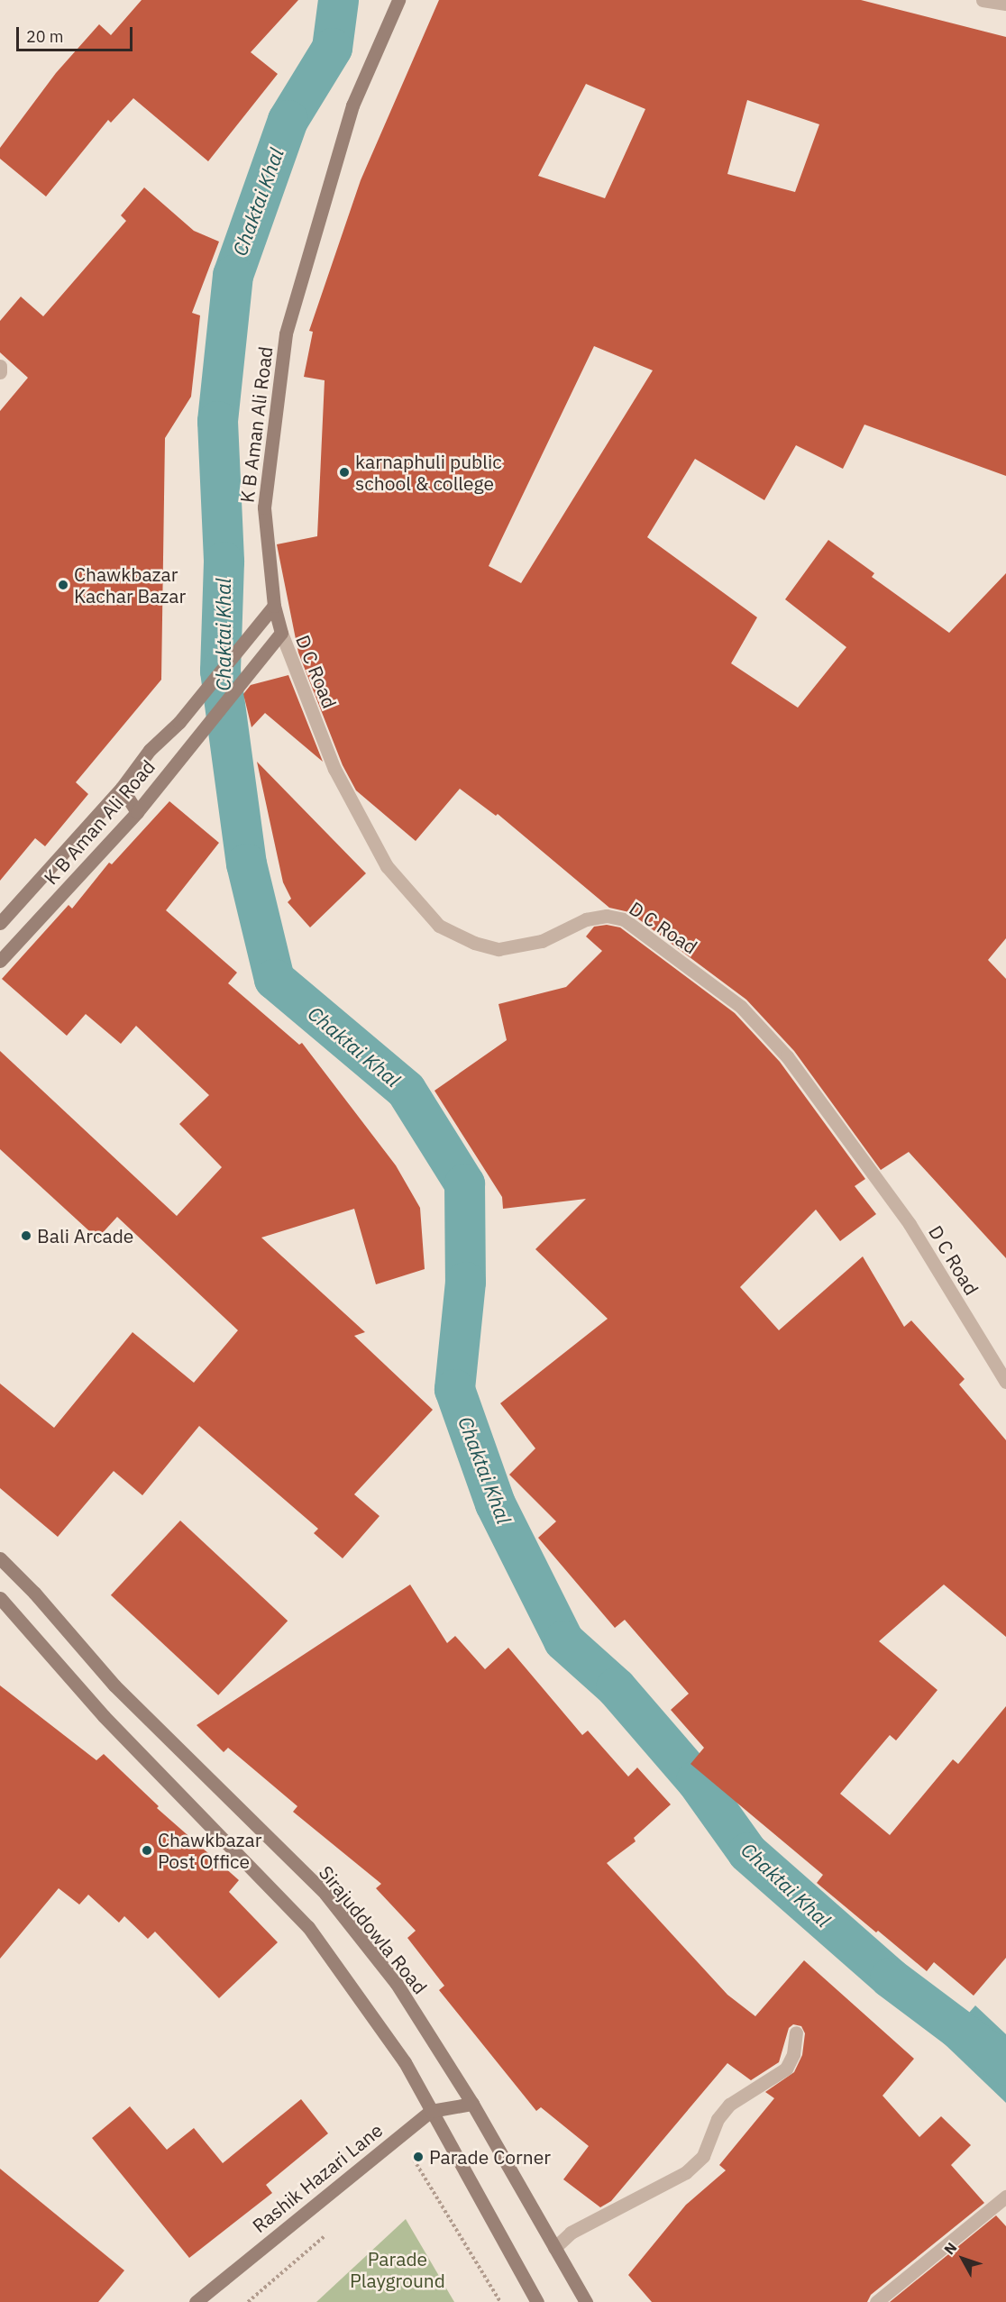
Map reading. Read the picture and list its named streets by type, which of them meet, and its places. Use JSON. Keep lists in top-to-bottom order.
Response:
{
  "streets": {
    "main road": ["K B Aman Ali Road", "Sirajuddowla Road", "Rashik Hazari Lane"],
    "street": ["D C Road"]
  },
  "crossings": [
    ["K B Aman Ali Road", "D C Road"],
    ["Sirajuddowla Road", "Rashik Hazari Lane"]
  ],
  "water": ["Chaktai Khal"],
  "parks": ["Parade Playground"],
  "places": [
    "karnaphuli public school & college",
    "Chawkbazar Kachar Bazar",
    "Bali Arcade",
    "Chawkbazar Post Office",
    "Parade Corner"
  ],
  "scale_bar": "20 m",
  "north": "top left"
}
